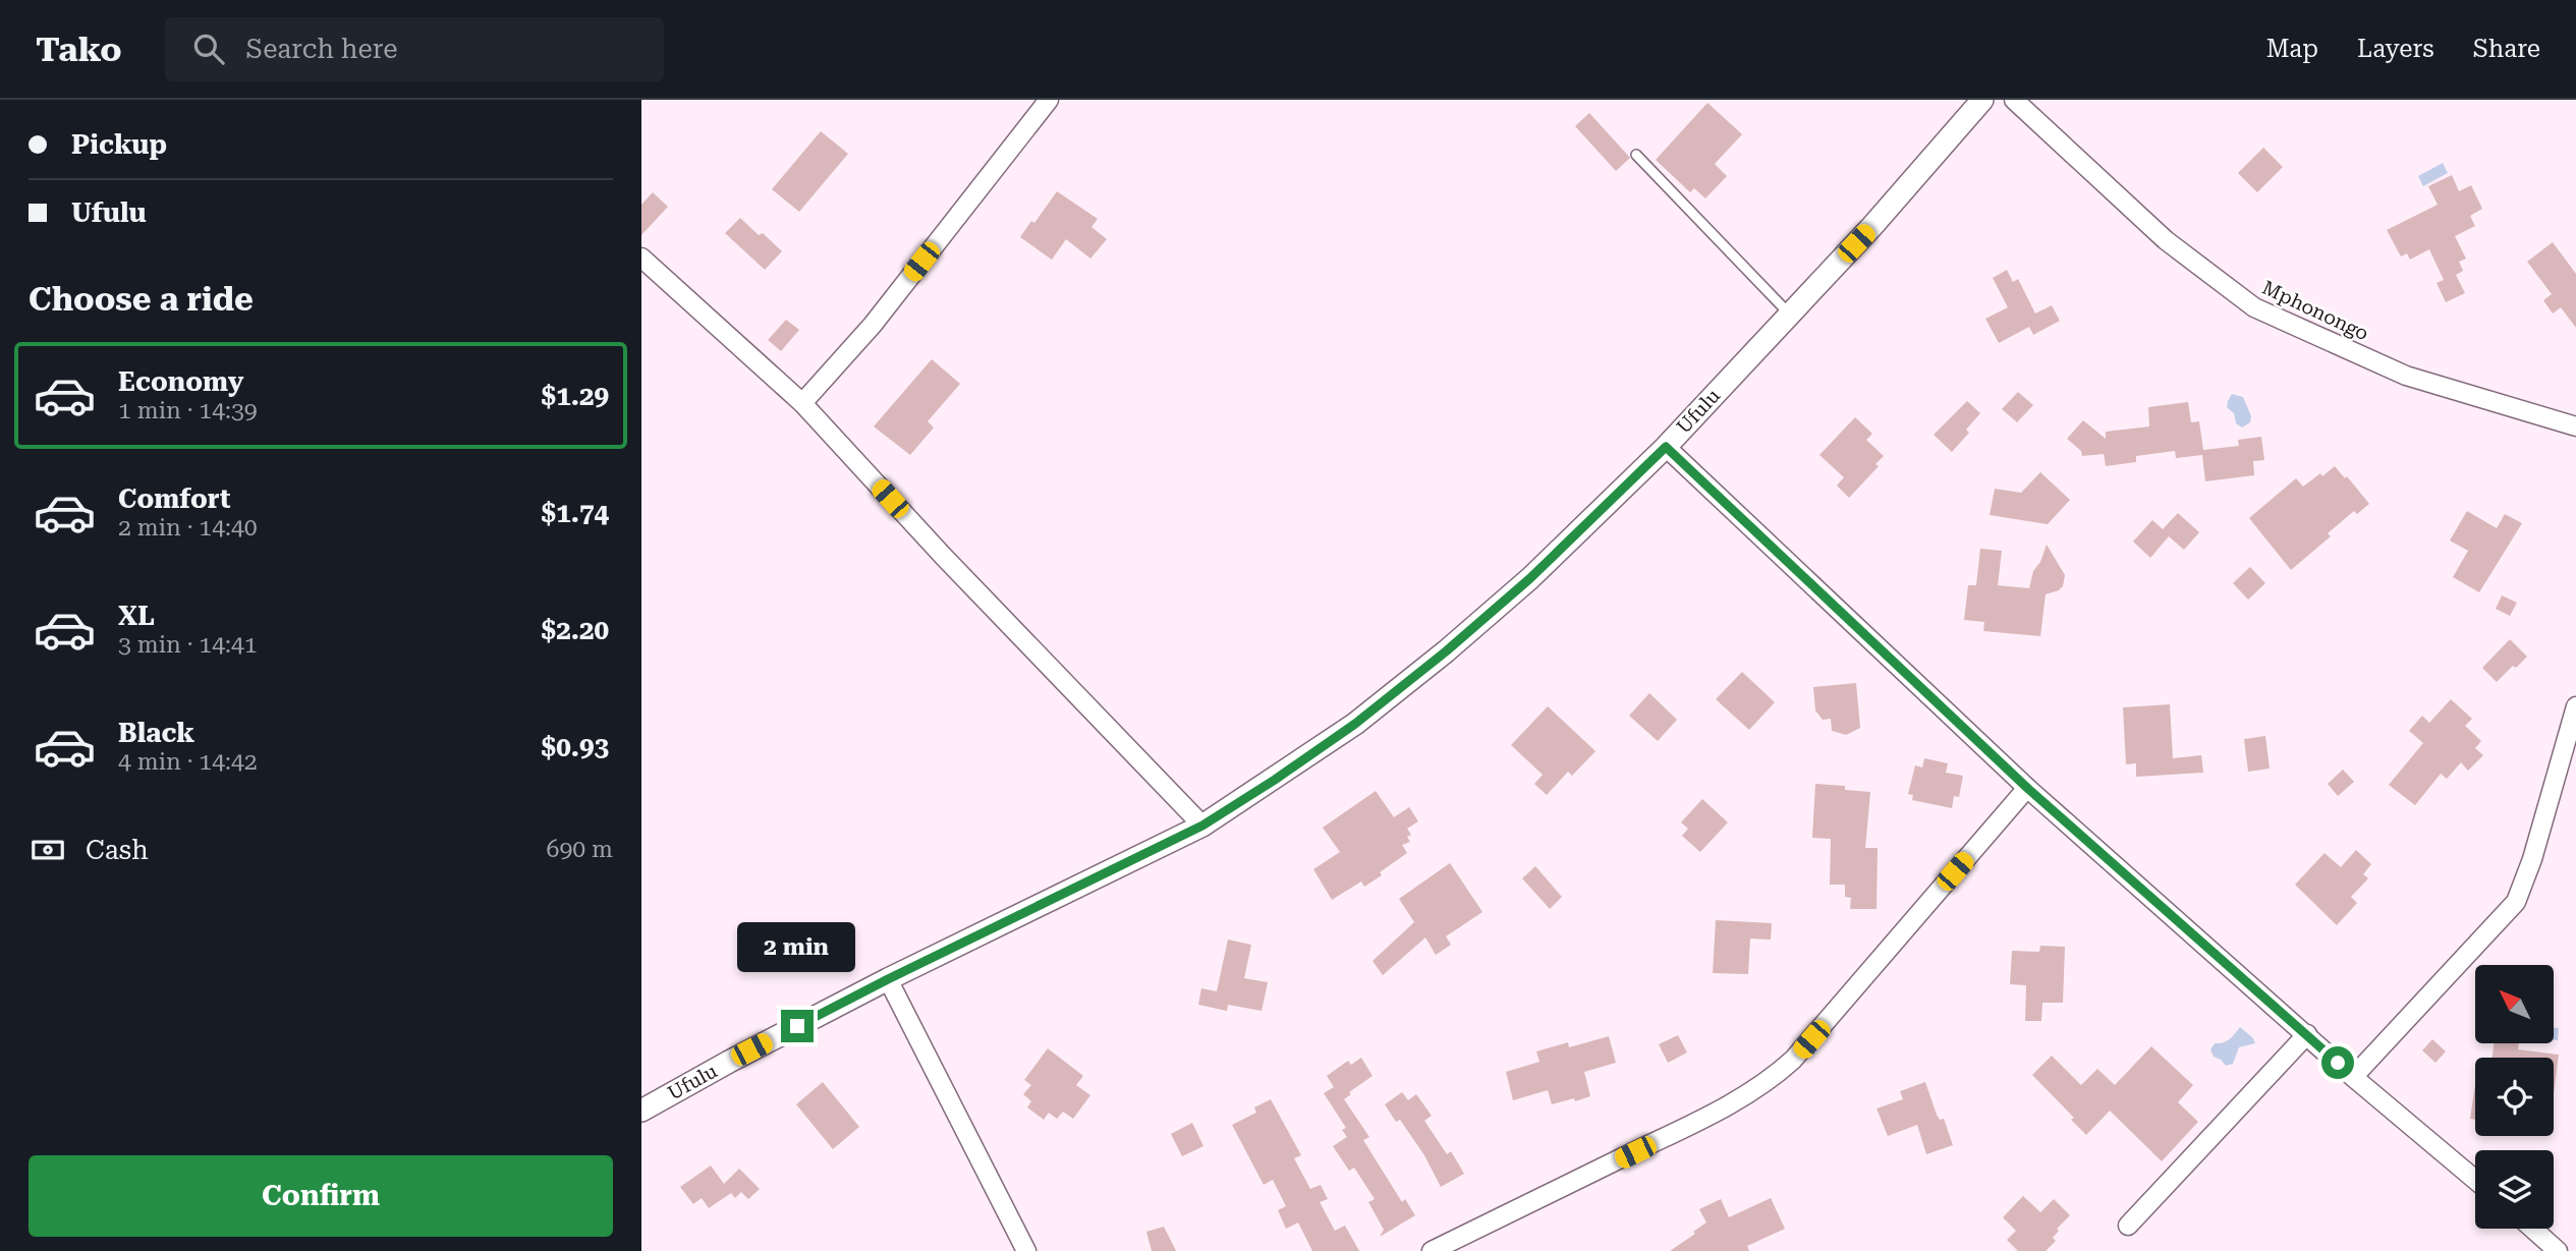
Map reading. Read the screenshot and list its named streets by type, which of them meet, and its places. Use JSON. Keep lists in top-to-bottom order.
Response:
{
  "streets": {
    "street": ["Mphonongo", "Ufulu"]
  },
  "north": "top left",
  "page": {
    "header": "Tako",
    "search": "Search here",
    "nav": ["Map", "Layers", "Share"],
    "banner": ["Pickup", "Ufulu"],
    "heading": "Choose a ride",
    "list": [
      {
        "name": "Economy",
        "note": "1 min · 14:39",
        "value": "$1.29"
      },
      {
        "name": "Comfort",
        "note": "2 min · 14:40",
        "value": "$1.74"
      },
      {
        "name": "XL",
        "note": "3 min · 14:41",
        "value": "$2.20"
      },
      {
        "name": "Black",
        "note": "4 min · 14:42",
        "value": "$0.93"
      }
    ],
    "pay": ["Cash", "690 m"],
    "bubble": "2 min",
    "buttons": "Confirm"
  }
}
